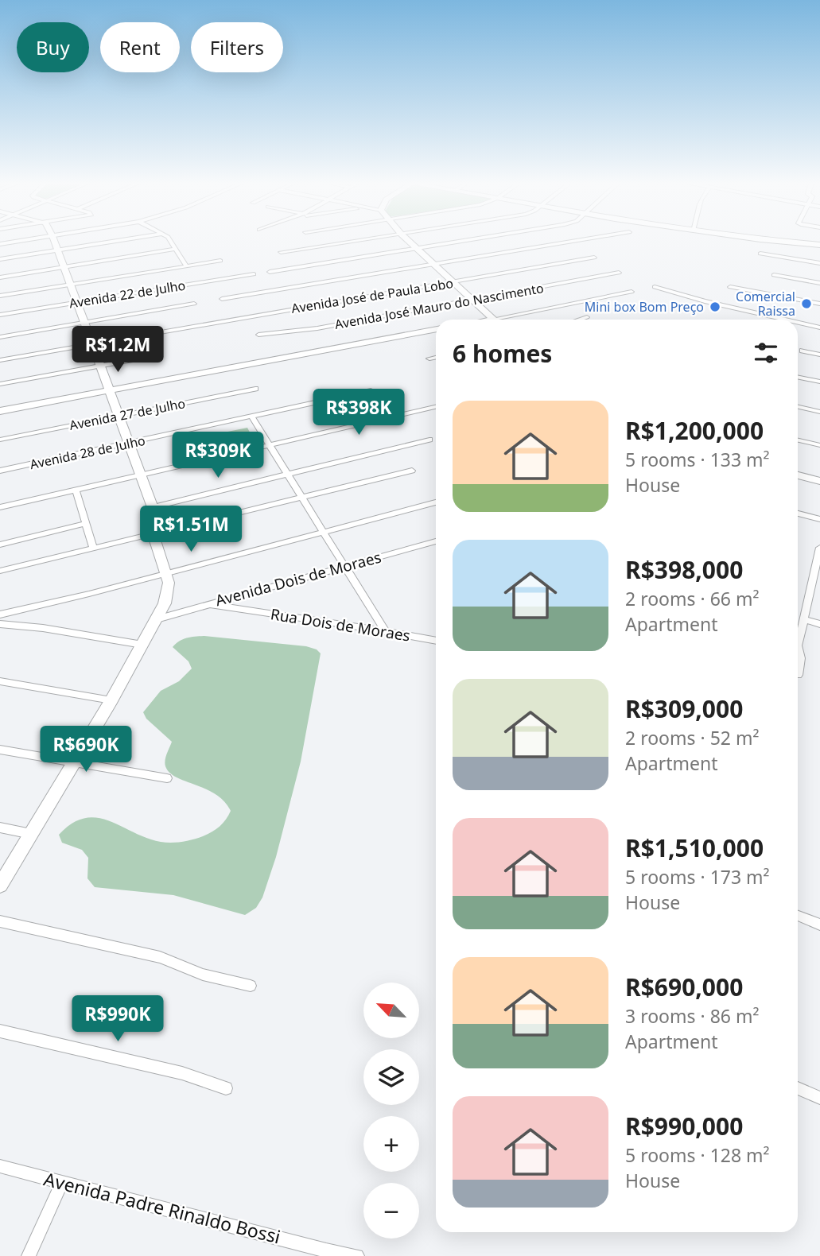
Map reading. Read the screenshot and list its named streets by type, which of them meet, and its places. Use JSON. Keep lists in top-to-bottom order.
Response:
{
  "streets": {
    "street": [
      "Avenida 22 de Julho",
      "Avenida José de Paula Lobo",
      "Avenida José Mauro do Nascimento",
      "Avenida 27 de Julho",
      "Avenida 28 de Julho",
      "Avenida Dois de Moraes",
      "Rua Dois de Moraes",
      "Avenida Padre Rinaldo Bossi"
    ]
  },
  "crossings": [
    ["Avenida Dois de Moraes", "Rua Dois de Moraes"]
  ],
  "places": ["Comercial Raissa", "Mini box Bom Preço"],
  "north": "top left",
  "page": {
    "chip": ["Buy", "Rent", "Filters"],
    "heading": "6 homes",
    "price": [
      "R$1.2M",
      "R$398K",
      "R$309K",
      "R$1.51M",
      "R$690K",
      "R$990K"
    ],
    "list": [
      {
        "name": "R$1,200,000",
        "note": "5 rooms · 133 m² · House"
      },
      {
        "name": "R$398,000",
        "note": "2 rooms · 66 m² · Apartment"
      },
      {
        "name": "R$309,000",
        "note": "2 rooms · 52 m² · Apartment"
      },
      {
        "name": "R$1,510,000",
        "note": "5 rooms · 173 m² · House"
      },
      {
        "name": "R$690,000",
        "note": "3 rooms · 86 m² · Apartment"
      },
      {
        "name": "R$990,000",
        "note": "5 rooms · 128 m² · House"
      }
    ],
    "map_buttons": ["+", "−"]
  }
}
